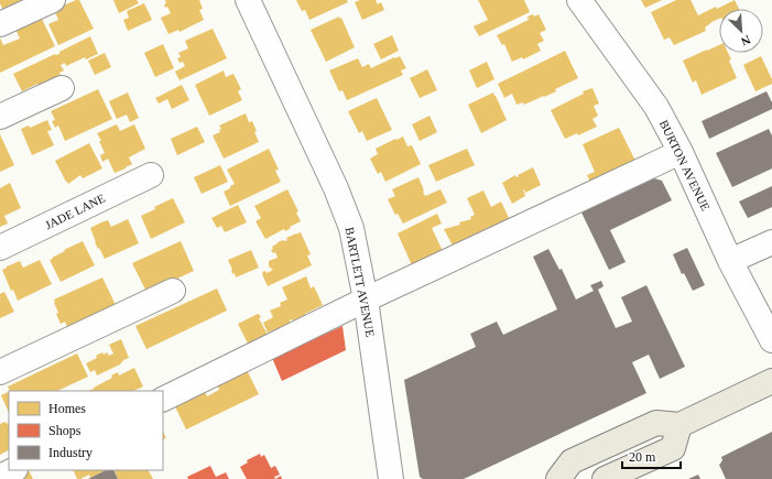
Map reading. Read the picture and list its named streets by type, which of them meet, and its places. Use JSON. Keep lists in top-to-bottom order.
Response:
{
  "streets": {
    "street": ["BURTON AVENUE", "JADE LANE", "BARTLETT AVENUE"]
  },
  "legend": ["Homes", "Shops", "Industry"],
  "scale_bar": "20 m",
  "north": "bottom right"
}
